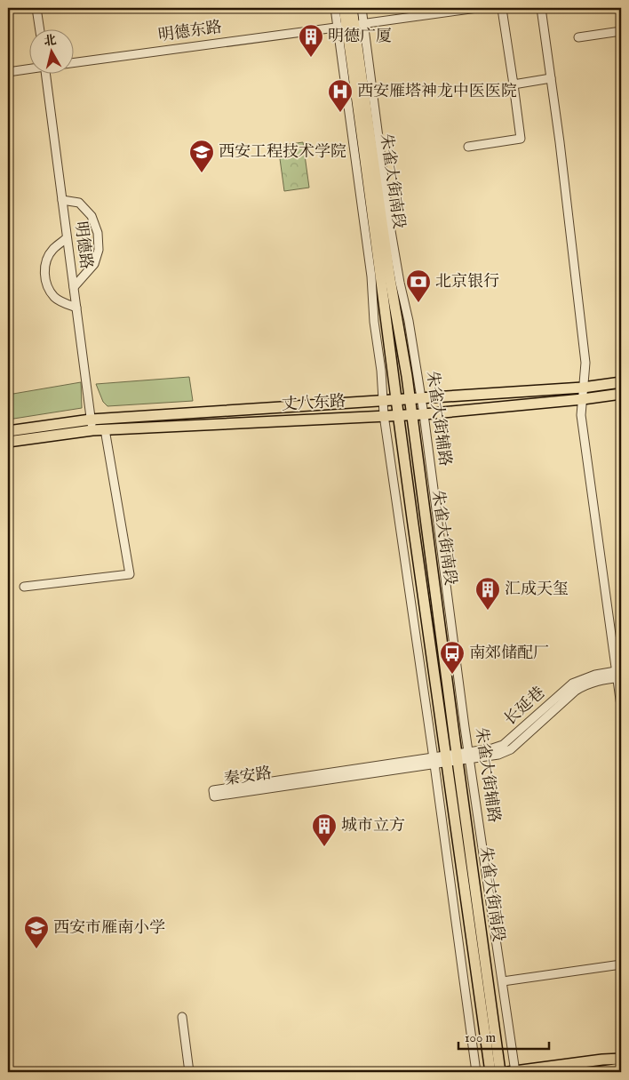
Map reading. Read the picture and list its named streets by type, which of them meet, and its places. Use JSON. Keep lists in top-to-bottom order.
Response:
{
  "streets": {
    "main road": ["朱雀大街南段", "丈八东路"],
    "street": [
      "明德东路",
      "明德路",
      "朱雀大街辅路",
      "长延巷",
      "秦安路"
    ]
  },
  "crossings": [
    ["明德东路", "朱雀大街南段"],
    ["明德东路", "朱雀大街辅路"],
    ["朱雀大街南段", "丈八东路"],
    ["朱雀大街南段", "朱雀大街辅路"],
    ["朱雀大街南段", "长延巷"],
    ["朱雀大街南段", "秦安路"],
    ["明德路", "丈八东路"],
    ["丈八东路", "朱雀大街辅路"],
    ["朱雀大街辅路", "长延巷"],
    ["朱雀大街辅路", "秦安路"],
    ["长延巷", "秦安路"]
  ],
  "places": {
    "building": ["明德广厦", "汇成天玺", "城市立方"],
    "hospital": ["西安雁塔神龙中医医院"],
    "school or university": ["西安工程技术学院", "西安市雁南小学"],
    "bank": ["北京银行"],
    "bus stop": ["南郊储配厂"]
  },
  "scale_bar": "100 m",
  "north": "top"
}
